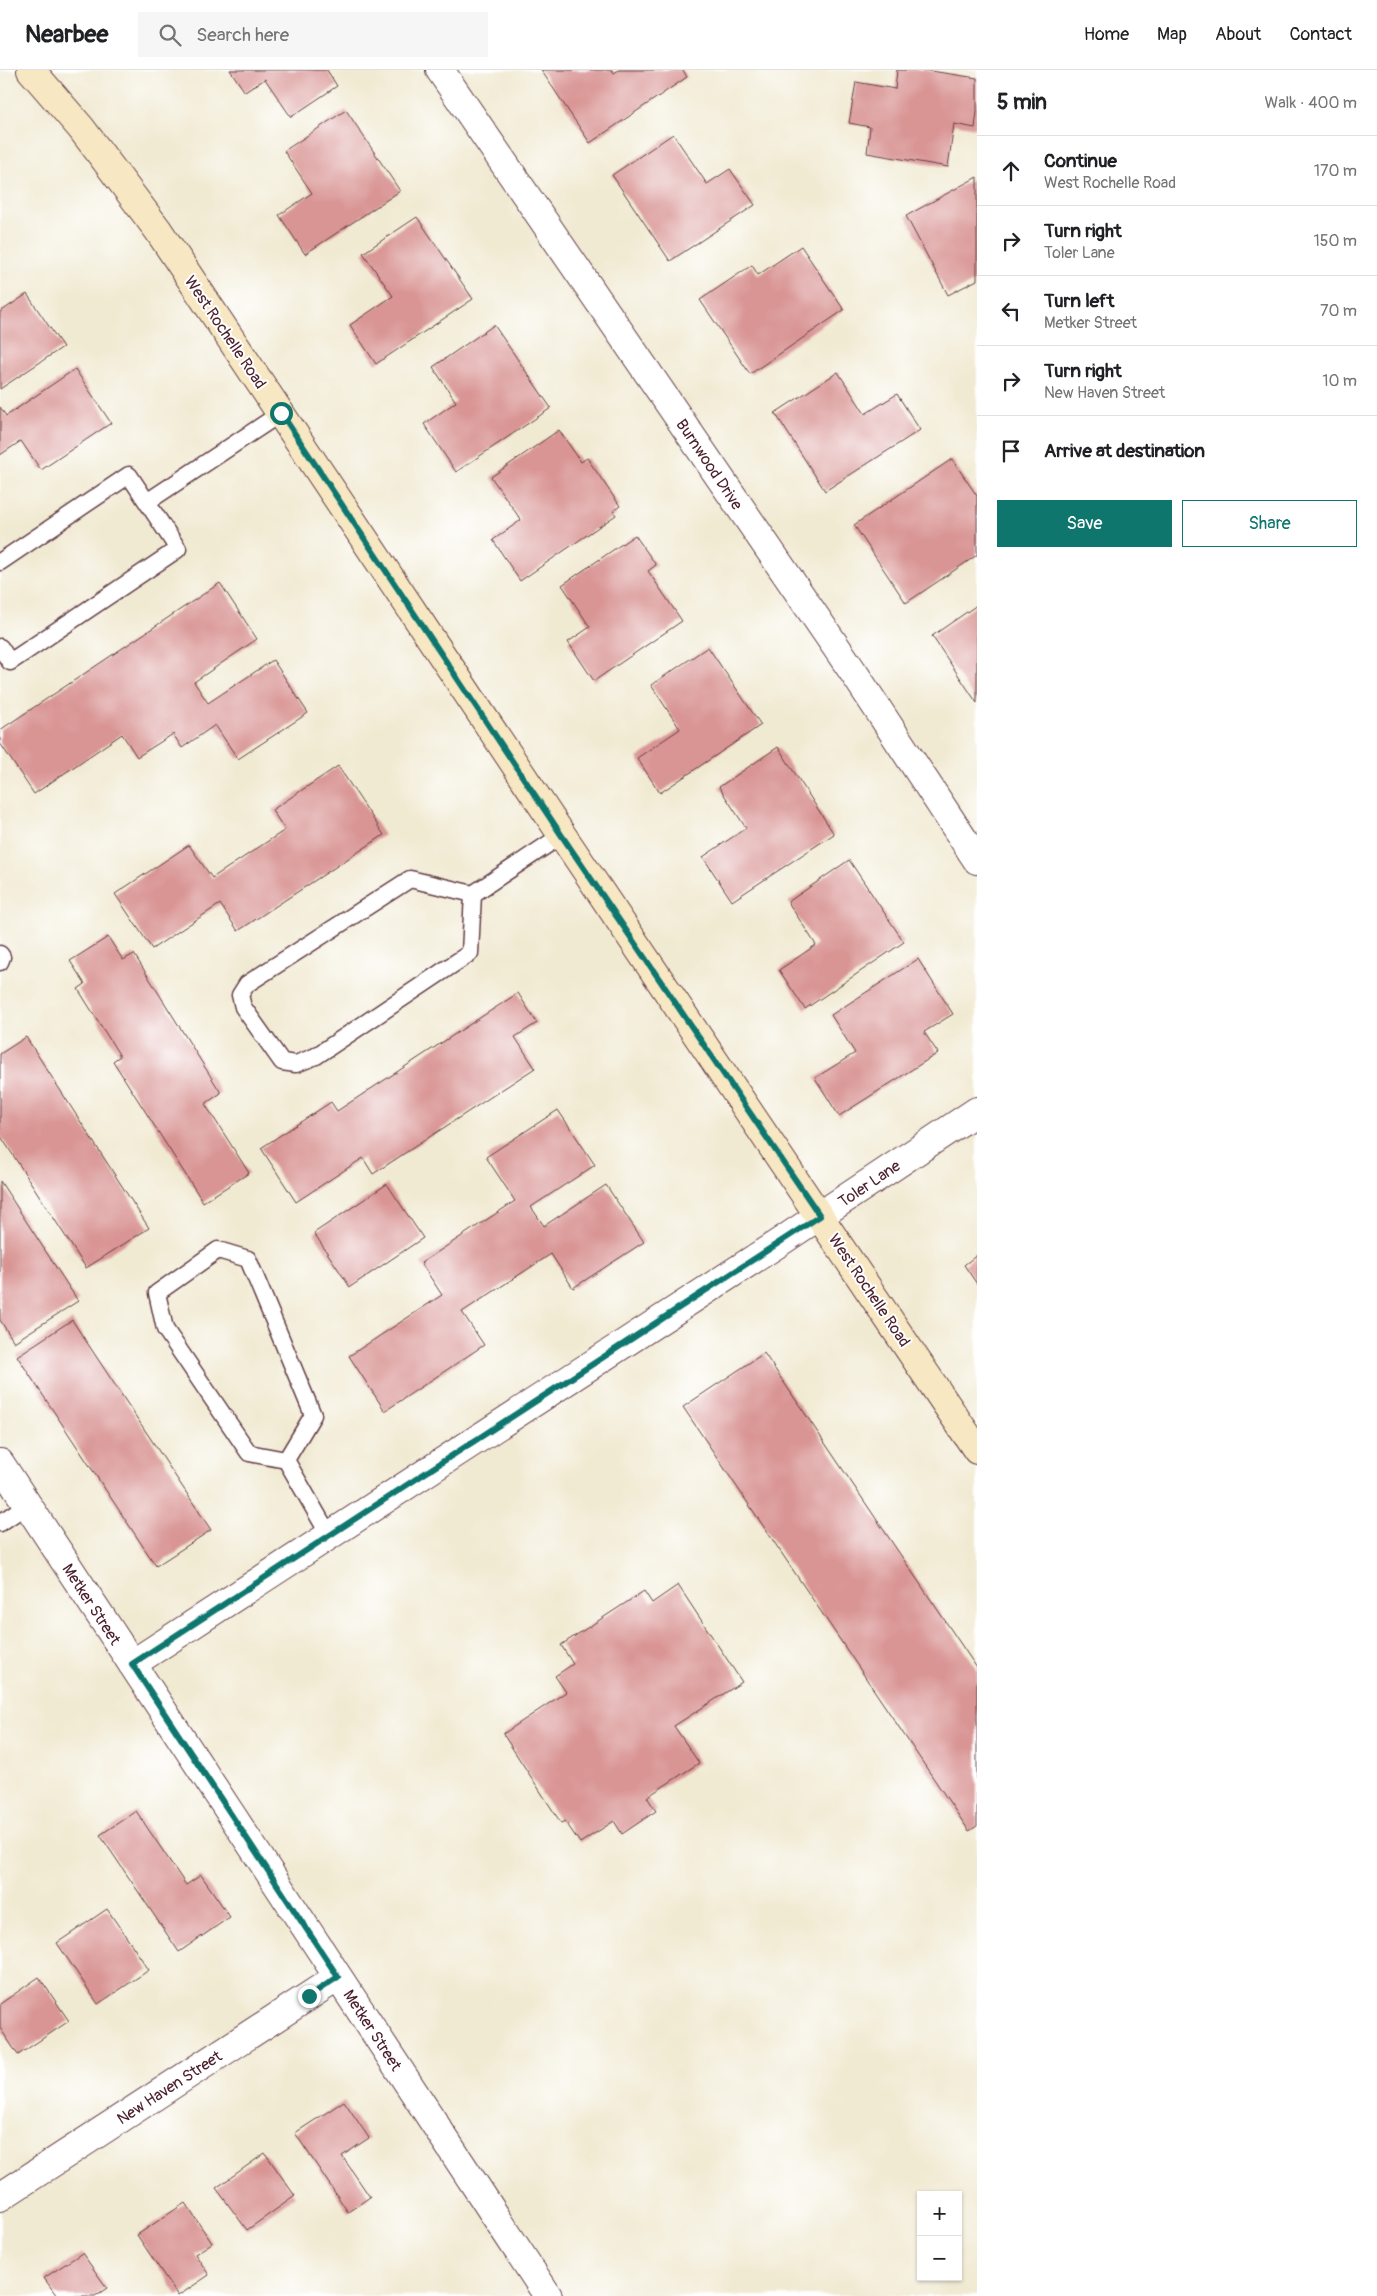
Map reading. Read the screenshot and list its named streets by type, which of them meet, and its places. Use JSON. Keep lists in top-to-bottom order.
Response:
{
  "streets": {
    "main road": ["West Rochelle Road"],
    "street": [
      "Burnwood Drive",
      "Toler Lane",
      "Metker Street",
      "New Haven Street"
    ]
  },
  "crossings": [
    ["West Rochelle Road", "Toler Lane"],
    ["Toler Lane", "Metker Street"],
    ["Metker Street", "New Haven Street"]
  ],
  "page": {
    "header": "Nearbee",
    "search": "Search here",
    "nav": [
      "Home",
      "Map",
      "About",
      "Contact"
    ],
    "heading": ["5 min", "Walk · 400 m"],
    "list": [
      ["Continue", "West Rochelle Road", "170 m"],
      ["Turn right", "Toler Lane", "150 m"],
      ["Turn left", "Metker Street", "70 m"],
      ["Turn right", "New Haven Street", "10 m"],
      "Arrive at destination"
    ],
    "buttons": ["Save", "Share"],
    "map_buttons": ["+", "−"]
  }
}
